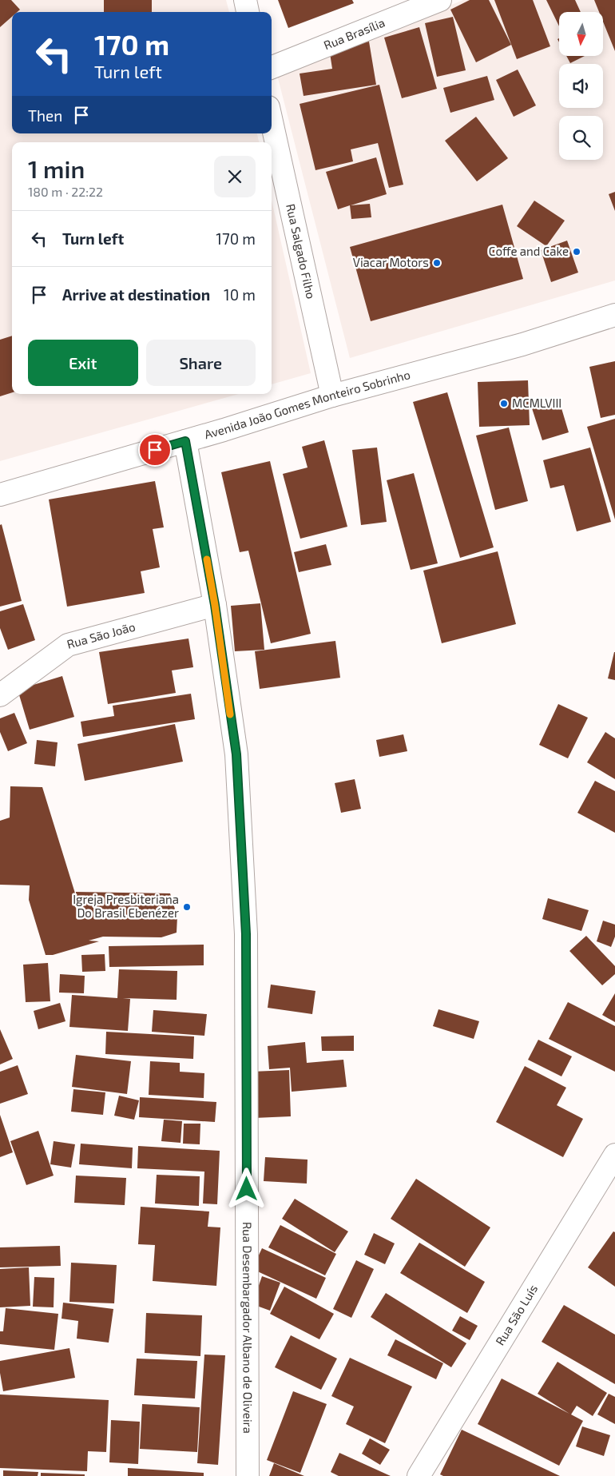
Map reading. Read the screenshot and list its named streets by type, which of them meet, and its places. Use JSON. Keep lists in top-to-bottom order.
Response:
{
  "streets": {
    "street": [
      "Rua Brasília",
      "Rua Salgado Filho",
      "Avenida João Gomes Monteiro Sobrinho",
      "Rua São João",
      "Rua São Luís",
      "Rua Desembargador Albano de Oliveira"
    ]
  },
  "crossings": [
    ["Rua Salgado Filho", "Avenida João Gomes Monteiro Sobrinho"],
    ["Avenida João Gomes Monteiro Sobrinho", "Rua Desembargador Albano de Oliveira"],
    ["Rua São João", "Rua Desembargador Albano de Oliveira"]
  ],
  "places": [
    "Coffe and Cake",
    "Viacar Motors",
    "MCMLVIII",
    "Igreja Presbiteriana Do Brasil Ebenézer"
  ],
  "north": "bottom",
  "page": {
    "turn": ["170 m", "Turn left"],
    "then": "Then",
    "heading": ["1 min", "180 m · 22:22"],
    "list": [
      {
        "name": "Turn left",
        "value": "170 m"
      },
      {
        "name": "Arrive at destination",
        "value": "10 m"
      }
    ],
    "buttons": ["Exit", "Share"]
  }
}
